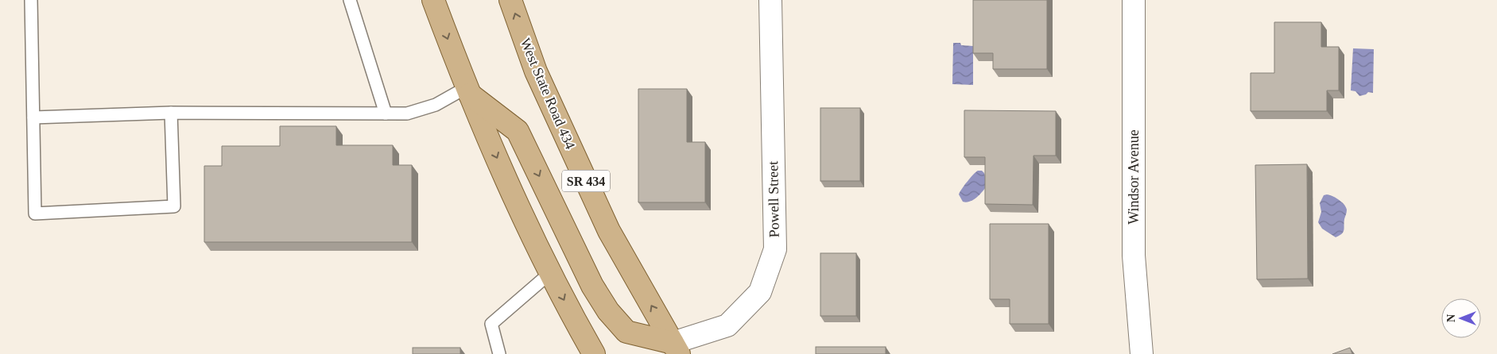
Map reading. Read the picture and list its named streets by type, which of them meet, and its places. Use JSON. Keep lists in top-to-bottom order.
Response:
{
  "streets": {
    "main road": ["West State Road 434", "SR 434"],
    "street": ["Windsor Avenue", "Powell Street"]
  },
  "crossings": [
    ["West State Road 434", "Powell Street"]
  ],
  "north": "left"
}
